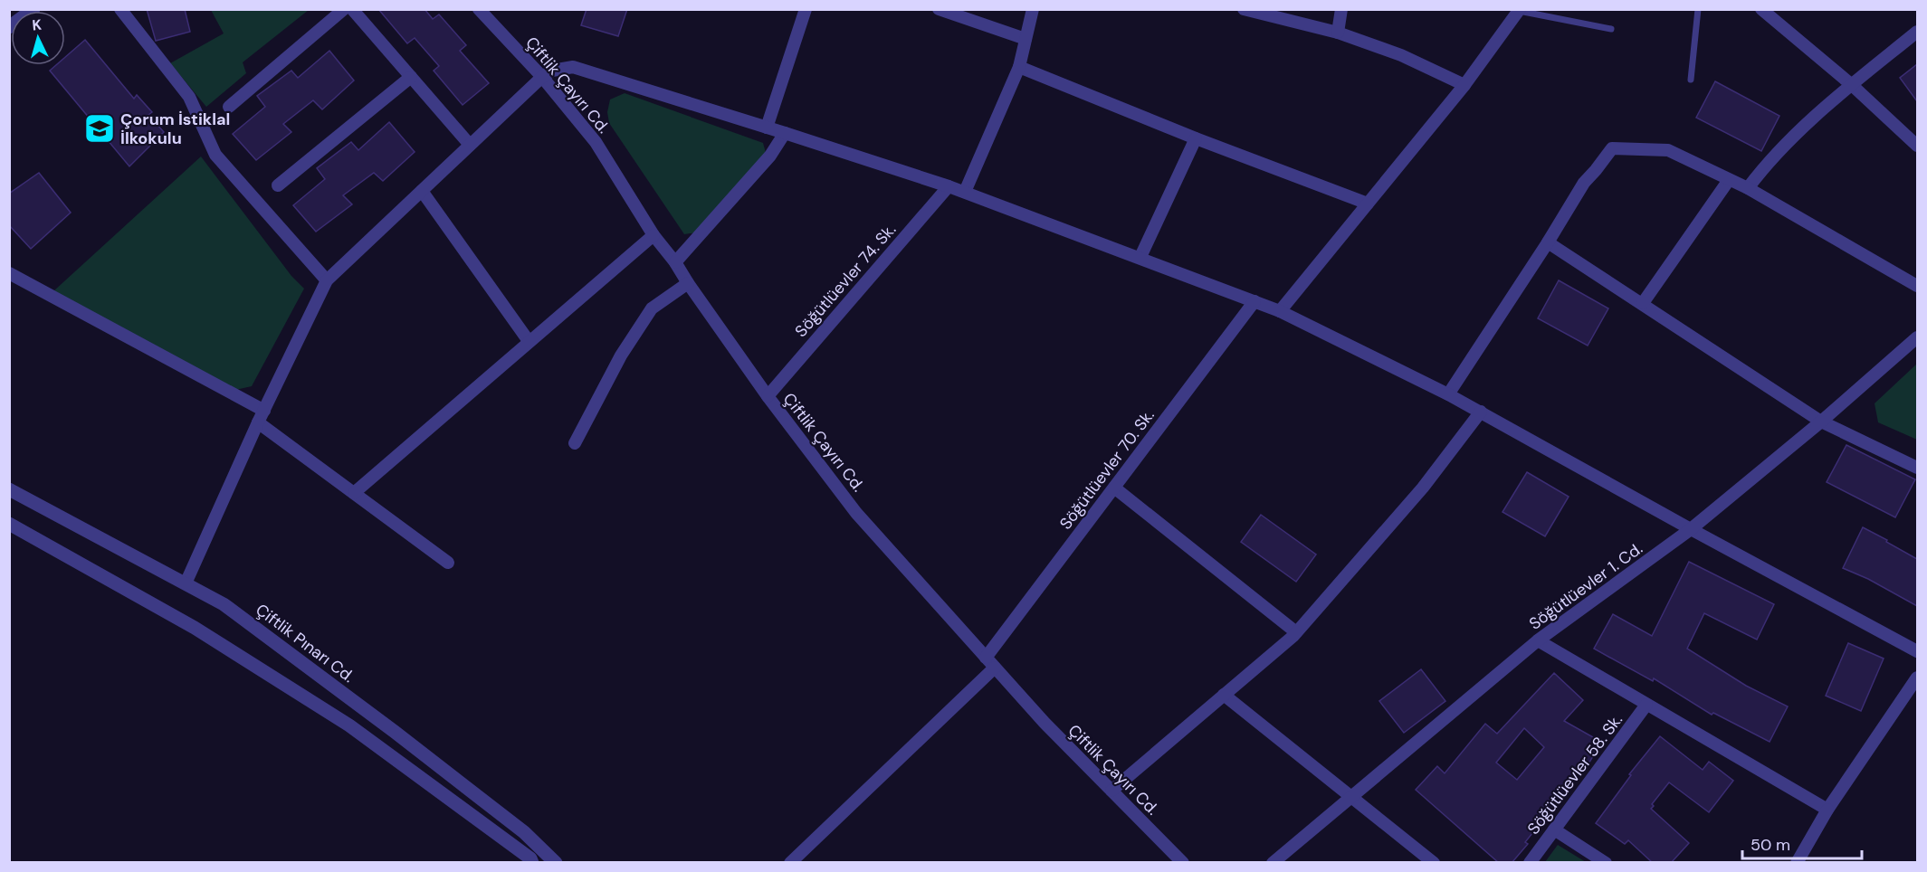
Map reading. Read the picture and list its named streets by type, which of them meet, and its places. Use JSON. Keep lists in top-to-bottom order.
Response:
{
  "streets": {
    "street": [
      "Çiftlik Çayırı Cd.",
      "Söğütlüevler 74. Sk.",
      "Söğütlüevler 70. Sk.",
      "Söğütlüevler 1. Cd.",
      "Çiftlik Pınarı Cd.",
      "Söğütlüevler 58. Sk."
    ]
  },
  "crossings": [
    ["Çiftlik Çayırı Cd.", "Söğütlüevler 74. Sk."],
    ["Çiftlik Çayırı Cd.", "Söğütlüevler 70. Sk."]
  ],
  "places": {
    "school or university": ["Çorum İstiklal İlkokulu"]
  },
  "scale_bar": "50 m",
  "north": "top"
}
